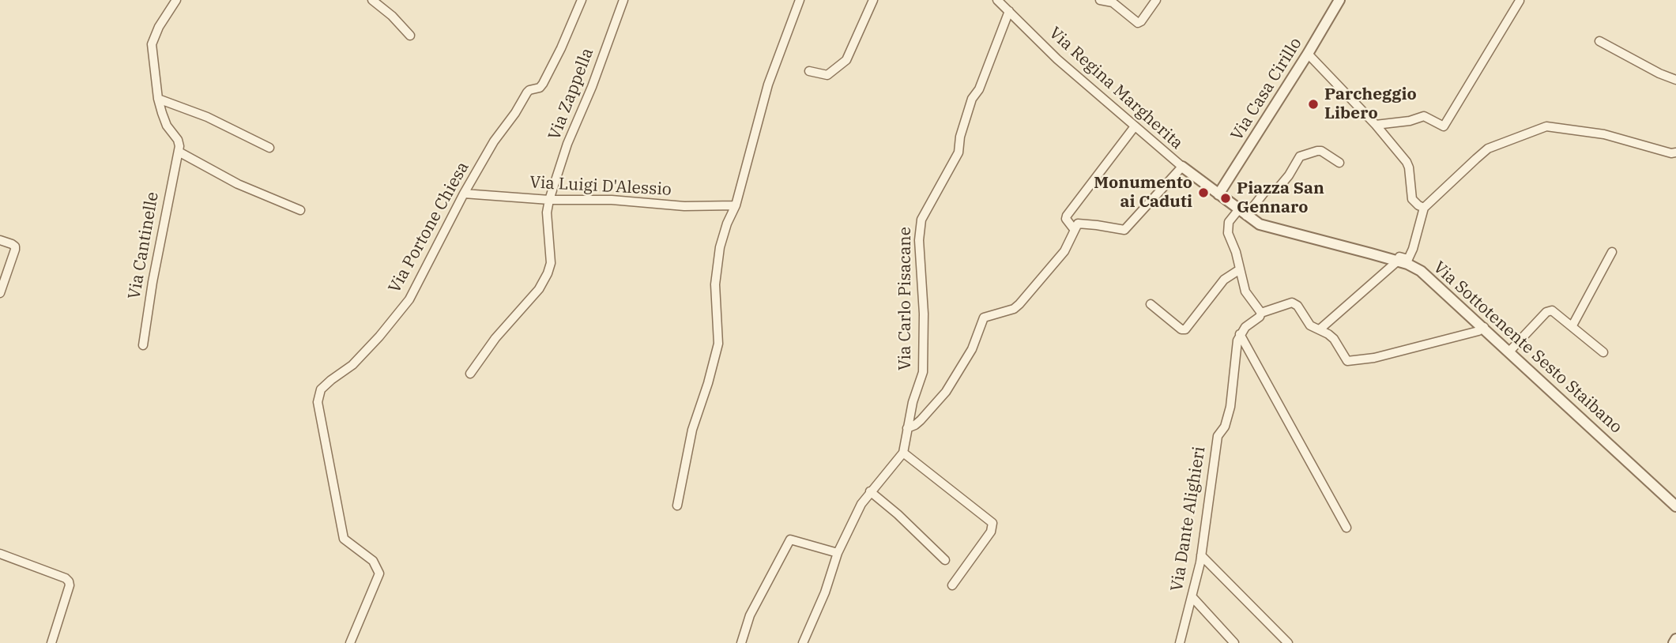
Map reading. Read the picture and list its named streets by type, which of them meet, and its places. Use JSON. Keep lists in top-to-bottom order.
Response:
{
  "streets": {
    "street": [
      "Via Regina Margherita",
      "Via Casa Cirillo",
      "Via Zappella",
      "Via Luigi D'Alessio",
      "Via Portone Chiesa",
      "Via Cantinelle",
      "Via Carlo Pisacane",
      "Via Sottotenente Sesto Staibano",
      "Via Dante Alighieri"
    ]
  },
  "crossings": [
    ["Via Regina Margherita", "Via Casa Cirillo"],
    ["Via Regina Margherita", "Via Carlo Pisacane"],
    ["Via Regina Margherita", "Via Sottotenente Sesto Staibano"],
    ["Via Casa Cirillo", "Via Sottotenente Sesto Staibano"],
    ["Via Zappella", "Via Luigi D'Alessio"],
    ["Via Luigi D'Alessio", "Via Portone Chiesa"]
  ],
  "places": ["Parcheggio Libero", "Monumento ai Caduti", "Piazza San Gennaro"]
}
